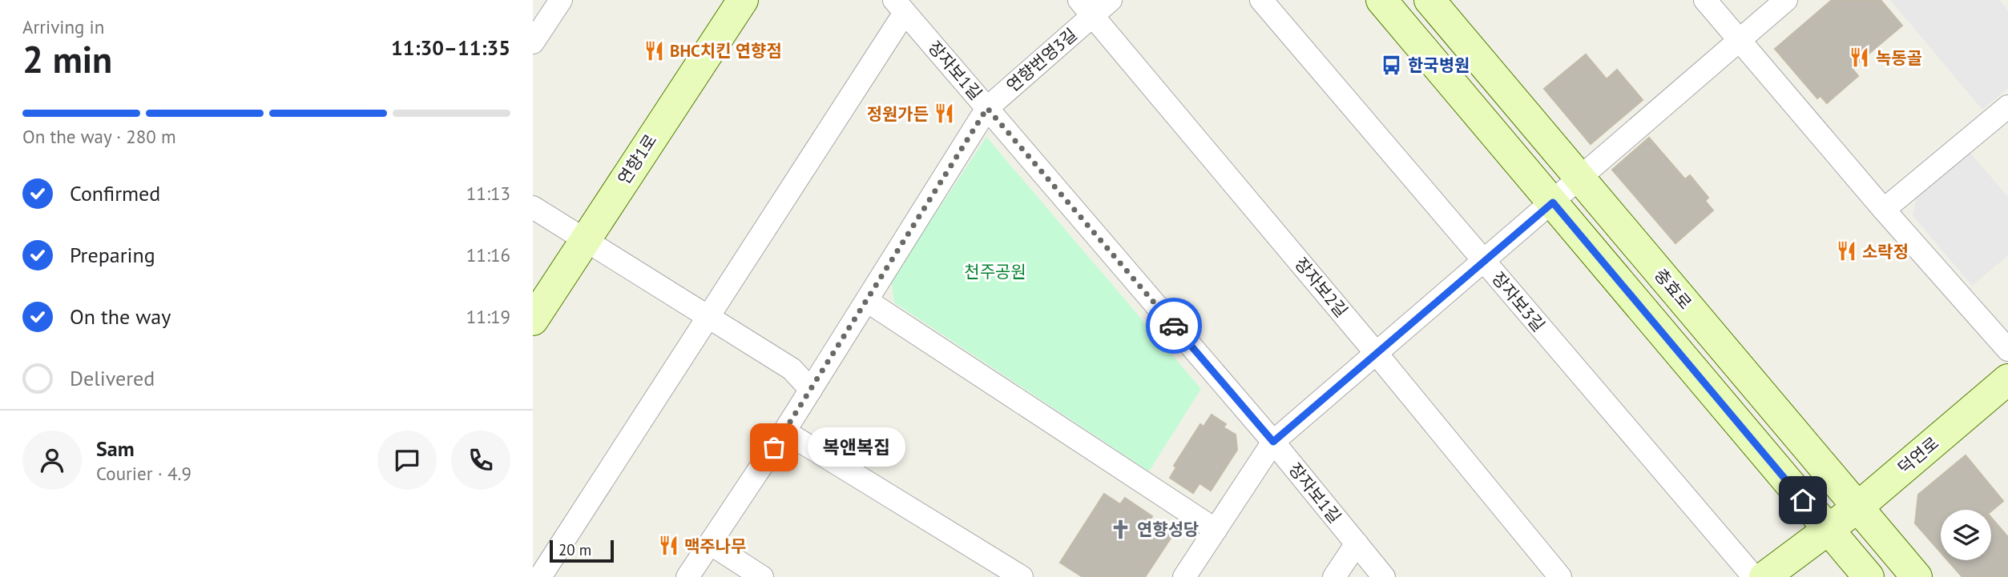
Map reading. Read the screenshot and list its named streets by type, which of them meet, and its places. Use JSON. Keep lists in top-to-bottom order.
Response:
{
  "streets": {
    "main road": ["연향1로", "충효로", "덕연로"],
    "street": [
      "연향번영3길",
      "장자보1길",
      "장자보2길",
      "장자보3길"
    ]
  },
  "crossings": [
    ["연향번영3길", "장자보1길"],
    ["연향번영3길", "장자보2길"],
    ["충효로", "덕연로"]
  ],
  "parks": ["천주공원"],
  "places": {
    "restaurant": [
      "BHC치킨 연향점",
      "녹동골",
      "정원가든",
      "소락정",
      "맥주나무"
    ],
    "bus stop": ["한국병원"],
    "other": ["복앤복집"],
    "church": ["연향성당"]
  },
  "scale_bar": "20 m",
  "page": {
    "heading": ["2 min", "Arriving in", "11:30–11:35"],
    "panel": ["Sam", "Courier · 4.9"],
    "bar": "On the way · 280 m",
    "list": [
      ["Confirmed", "11:13"],
      ["Preparing", "11:16"],
      ["On the way", "11:19"],
      "Delivered"
    ],
    "bubble": "복앤복집",
    "scale": "20 m"
  }
}
